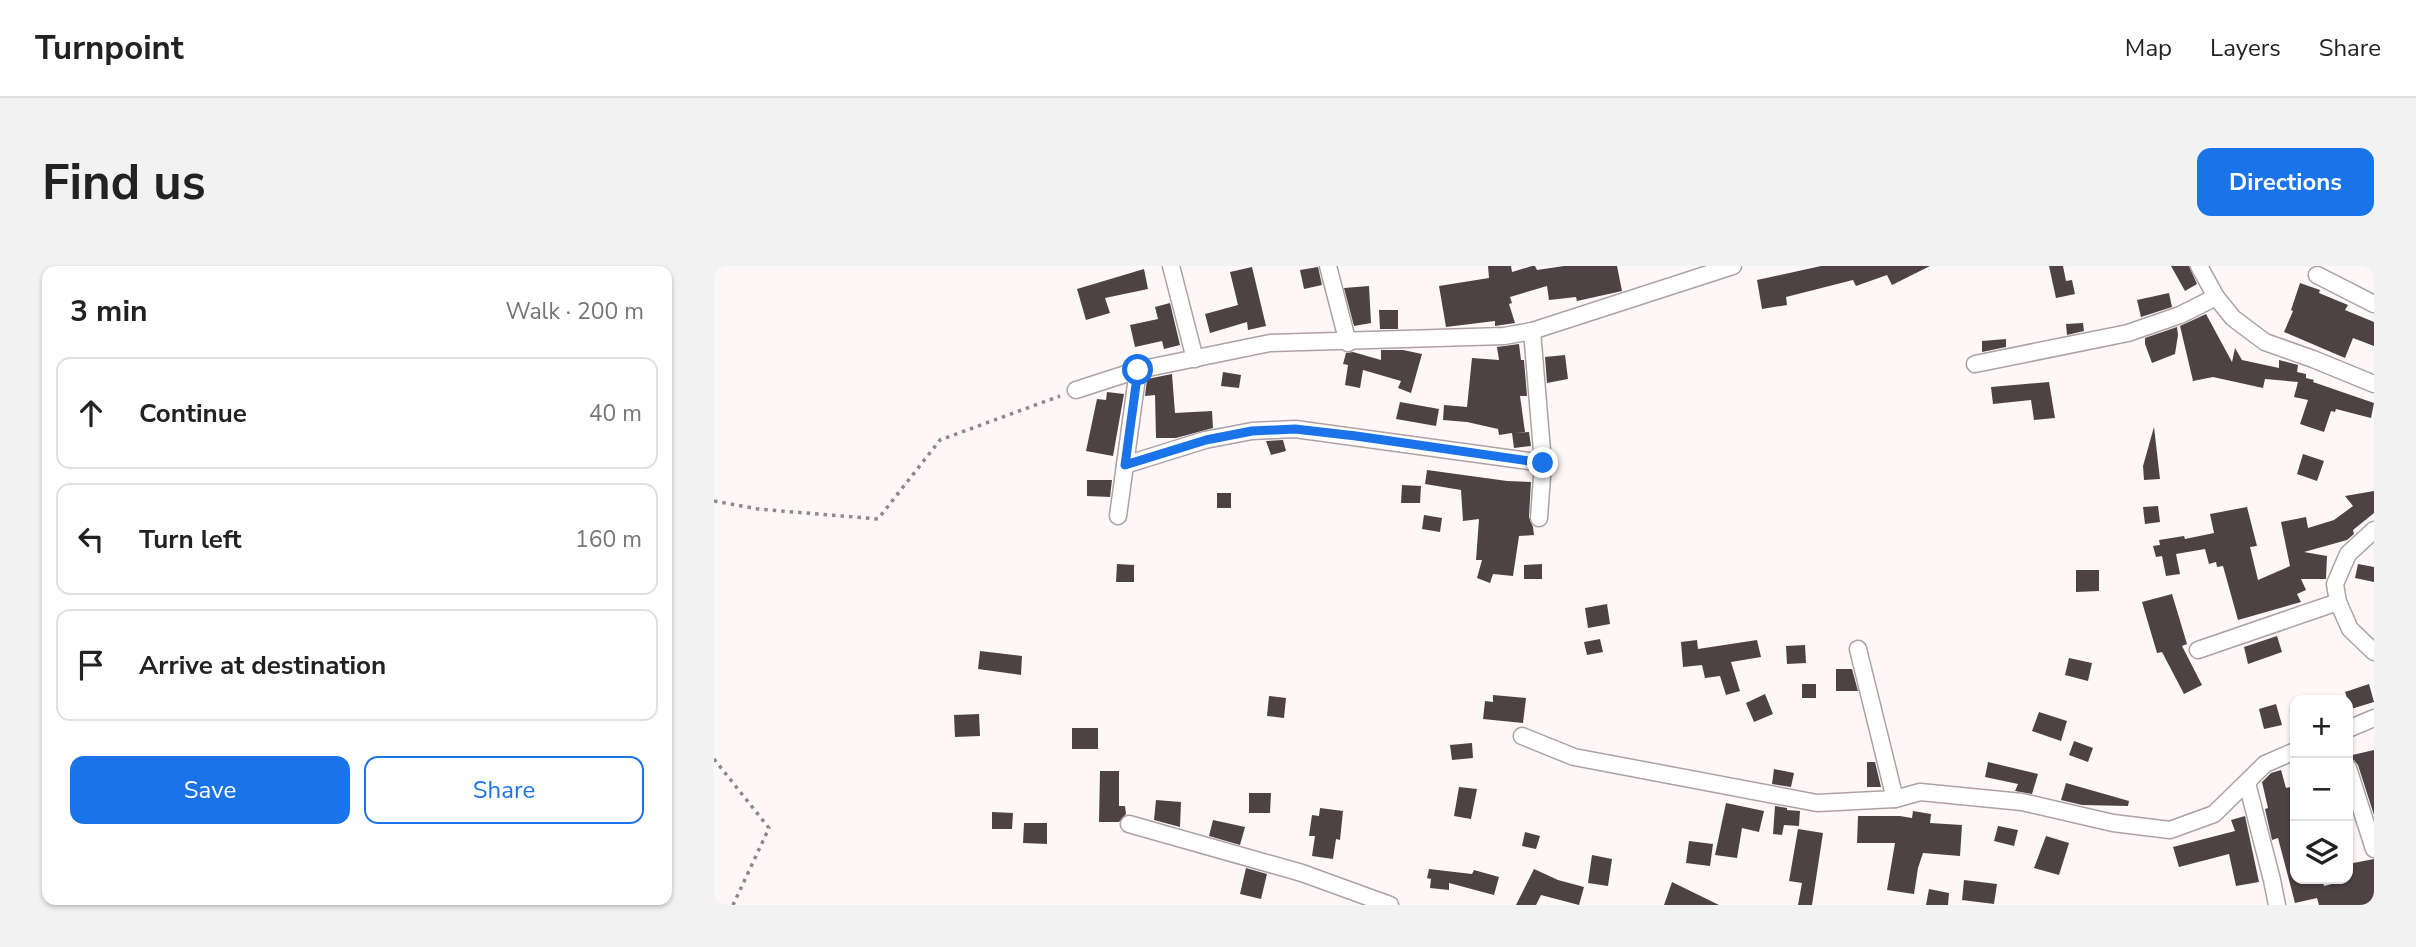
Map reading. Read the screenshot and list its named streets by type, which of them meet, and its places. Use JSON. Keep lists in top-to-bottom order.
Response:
{
  "page": {
    "header": "Turnpoint",
    "nav": ["Map", "Layers", "Share"],
    "buttons": [
      "Directions",
      ["Save", "Share"]
    ],
    "title": "Find us",
    "heading": ["3 min", "Walk · 200 m"],
    "list": [
      ["Continue", "40 m"],
      ["Turn left", "160 m"],
      "Arrive at destination"
    ],
    "map_buttons": ["+", "−"]
  }
}
